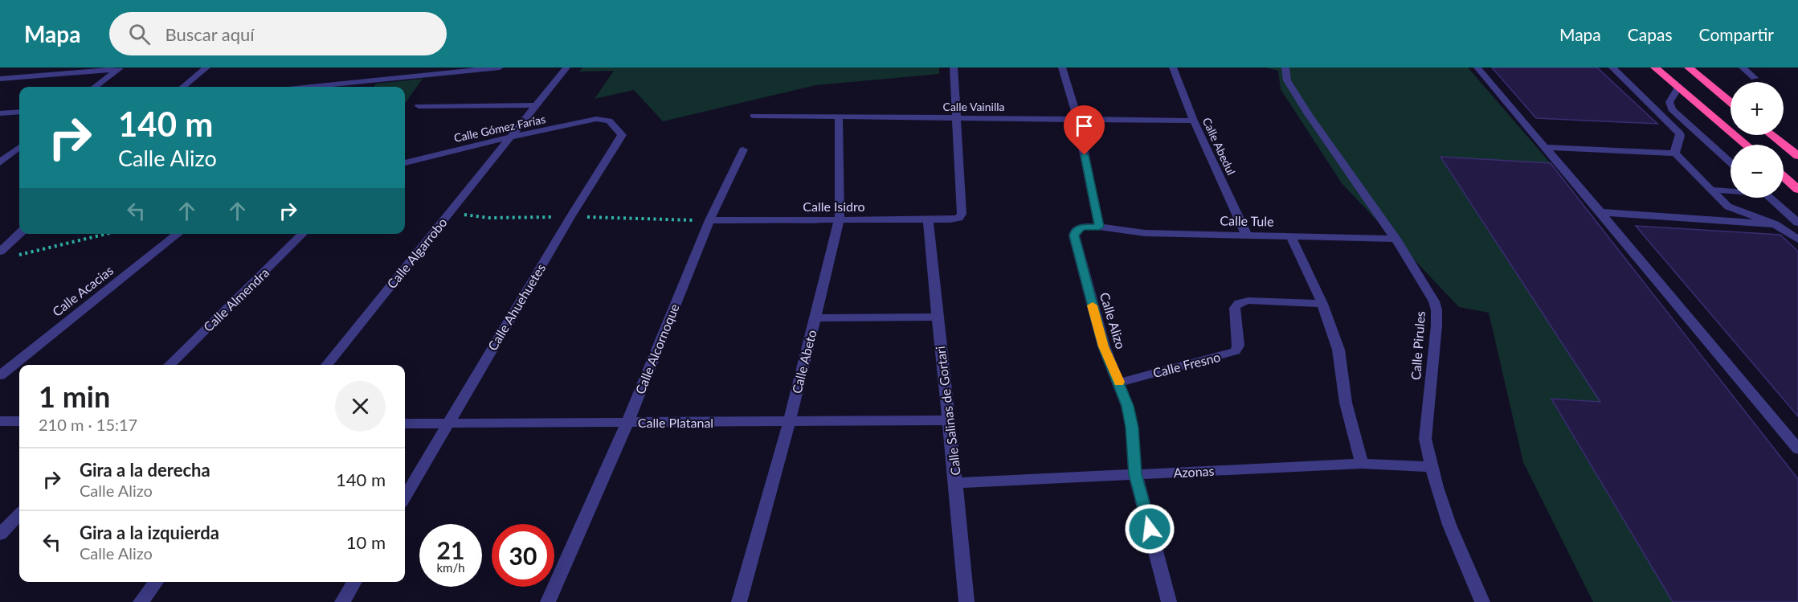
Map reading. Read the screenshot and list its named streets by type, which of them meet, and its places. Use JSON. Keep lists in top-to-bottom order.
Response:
{
  "streets": {
    "street": [
      "Calle Vainilla",
      "Calle Gómez Farías",
      "Calle Abedul",
      "Calle Isidro",
      "Calle Tule",
      "Calle Algarrobo",
      "Calle Acacias",
      "Calle Almendra",
      "Calle Ahuehuetes",
      "Calle Alizo",
      "Calle Pirules",
      "Calle Alcornoque",
      "Calle Abeto",
      "Calle Fresno",
      "Calle Salinas de Gortari",
      "Calle Platanal",
      "Azonas"
    ]
  },
  "crossings": [
    ["Calle Vainilla", "Calle Abedul"],
    ["Calle Vainilla", "Calle Isidro"],
    ["Calle Vainilla", "Calle Abeto"],
    ["Calle Gómez Farías", "Calle Algarrobo"],
    ["Calle Gómez Farías", "Calle Ahuehuetes"],
    ["Calle Abedul", "Calle Tule"],
    ["Calle Isidro", "Calle Alcornoque"],
    ["Calle Isidro", "Calle Abeto"],
    ["Calle Isidro", "Calle Salinas de Gortari"],
    ["Calle Tule", "Calle Alizo"],
    ["Calle Tule", "Calle Pirules"],
    ["Calle Ahuehuetes", "Calle Platanal"],
    ["Calle Alizo", "Calle Fresno"],
    ["Calle Alizo", "Azonas"],
    ["Calle Pirules", "Azonas"],
    ["Calle Alcornoque", "Calle Platanal"],
    ["Calle Abeto", "Calle Platanal"],
    ["Calle Salinas de Gortari", "Calle Platanal"],
    ["Calle Salinas de Gortari", "Azonas"]
  ],
  "page": {
    "header": "Mapa",
    "search": "Buscar aquí",
    "nav": ["Mapa", "Capas", "Compartir"],
    "map_buttons": ["+", "−"],
    "turn": ["140 m", "Calle Alizo"],
    "heading": ["1 min", "210 m · 15:17"],
    "list": [
      {
        "name": "Gira a la derecha",
        "note": "Calle Alizo",
        "value": "140 m"
      },
      {
        "name": "Gira a la izquierda",
        "note": "Calle Alizo",
        "value": "10 m"
      }
    ],
    "speed": "21 km/h",
    "limit": "30"
  }
}
